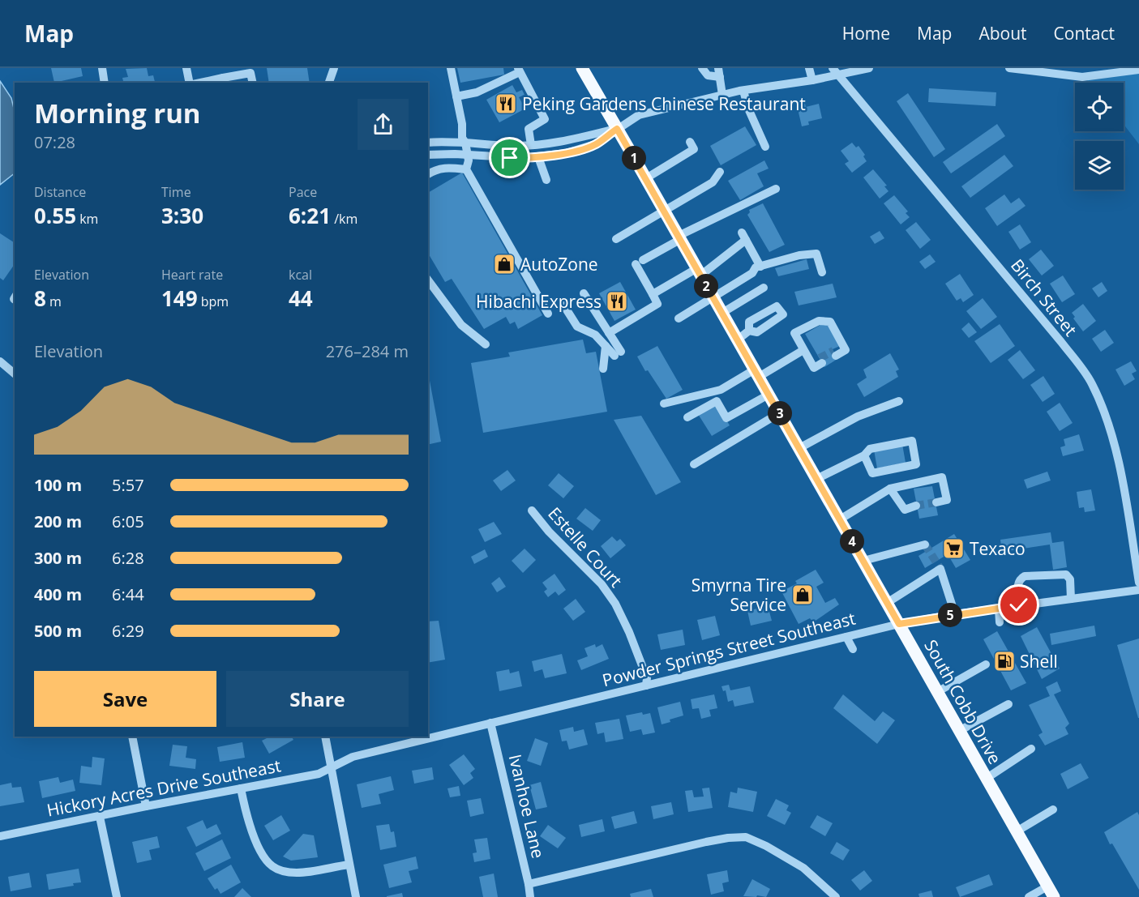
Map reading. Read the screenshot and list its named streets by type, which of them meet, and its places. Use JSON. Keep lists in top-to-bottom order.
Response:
{
  "streets": {
    "main road": ["South Cobb Drive"],
    "street": [
      "Birch Street",
      "Estelle Court",
      "Powder Springs Street Southeast",
      "Hickory Acres Drive Southeast",
      "Ivanhoe Lane"
    ]
  },
  "crossings": [
    ["Estelle Court", "Powder Springs Street Southeast"],
    ["Powder Springs Street Southeast", "South Cobb Drive"],
    ["Powder Springs Street Southeast", "Hickory Acres Drive Southeast"],
    ["Powder Springs Street Southeast", "Ivanhoe Lane"]
  ],
  "places": {
    "restaurant": ["Peking Gardens Chinese Restaurant", "Hibachi Express"],
    "shop": ["AutoZone", "Smyrna Tire Service"],
    "supermarket": ["Texaco"],
    "fuel station": ["Shell"]
  },
  "page": {
    "header": "Map",
    "nav": [
      "Home",
      "Map",
      "About",
      "Contact"
    ],
    "heading": ["Morning run", "07:28"],
    "pins": [
      "1",
      "2",
      "3",
      "4",
      "5"
    ],
    "stats": [
      ["Distance", "0.55 km"],
      ["Time", "3:30"],
      ["Pace", "6:21 /km"],
      ["Elevation", "8 m"],
      ["Heart rate", "149 bpm"],
      ["kcal", "44"]
    ],
    "chart": ["Elevation", "276–284 m"],
    "list": [
      {
        "name": "100 m",
        "note": "5:57"
      },
      {
        "name": "200 m",
        "note": "6:05"
      },
      {
        "name": "300 m",
        "note": "6:28"
      },
      {
        "name": "400 m",
        "note": "6:44"
      },
      {
        "name": "500 m",
        "note": "6:29"
      }
    ],
    "buttons": ["Save", "Share"]
  }
}
